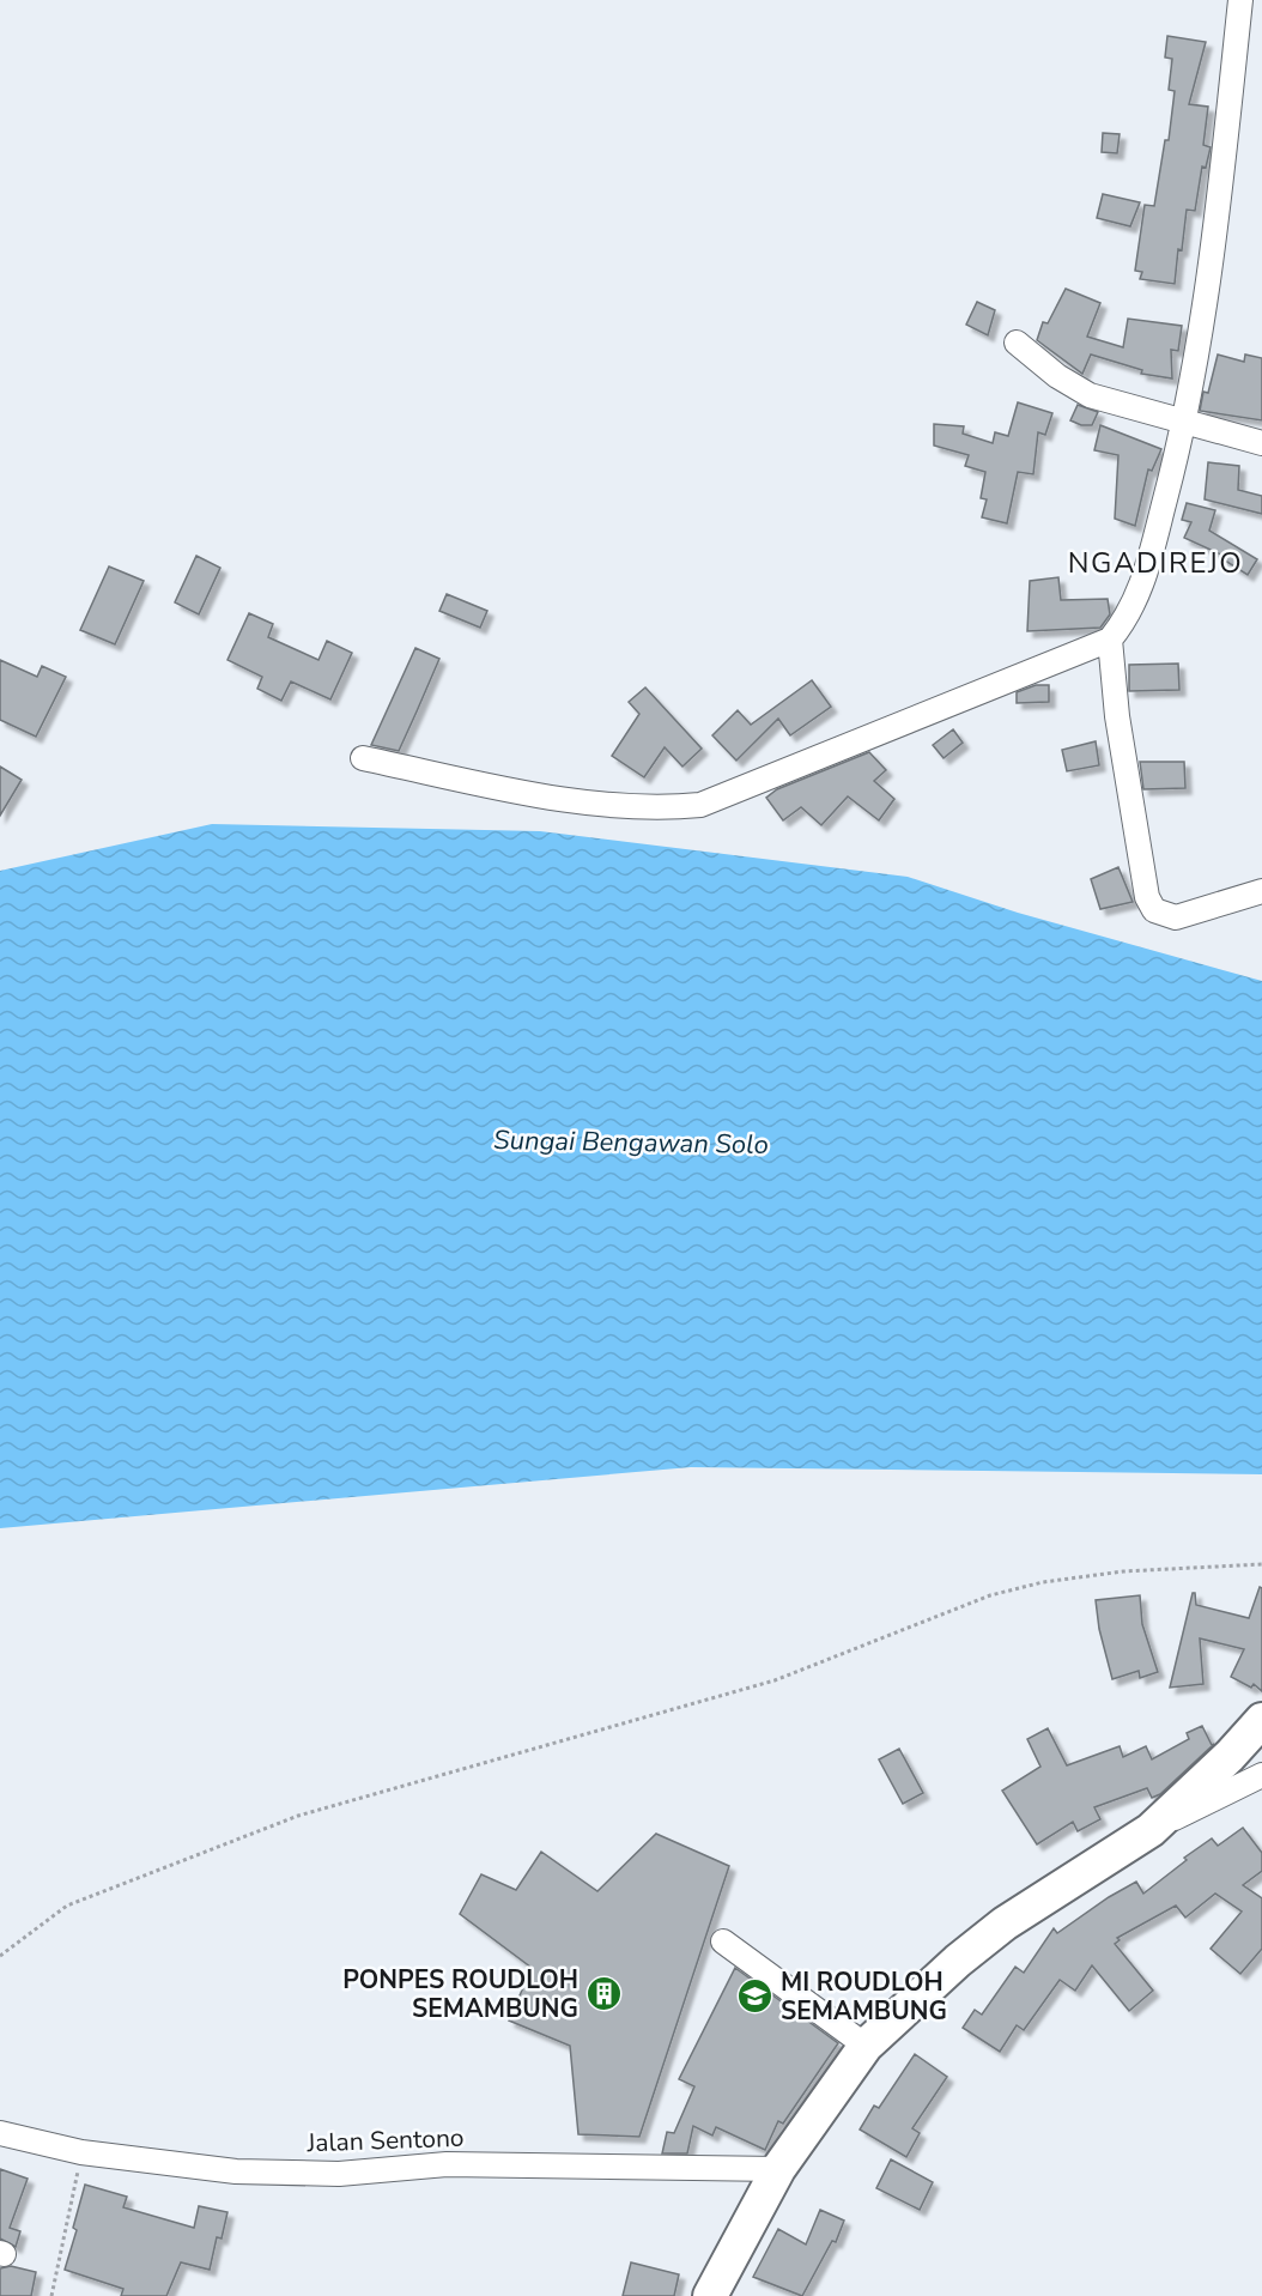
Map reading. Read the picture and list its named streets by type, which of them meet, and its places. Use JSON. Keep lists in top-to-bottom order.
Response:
{
  "streets": {
    "street": ["Jalan Sentono"]
  },
  "districts": ["NGADIREJO"],
  "water": ["Sungai Bengawan Solo"],
  "places": {
    "building": ["PONPES ROUDLOH SEMAMBUNG"],
    "school or university": ["MI ROUDLOH SEMAMBUNG"]
  }
}
